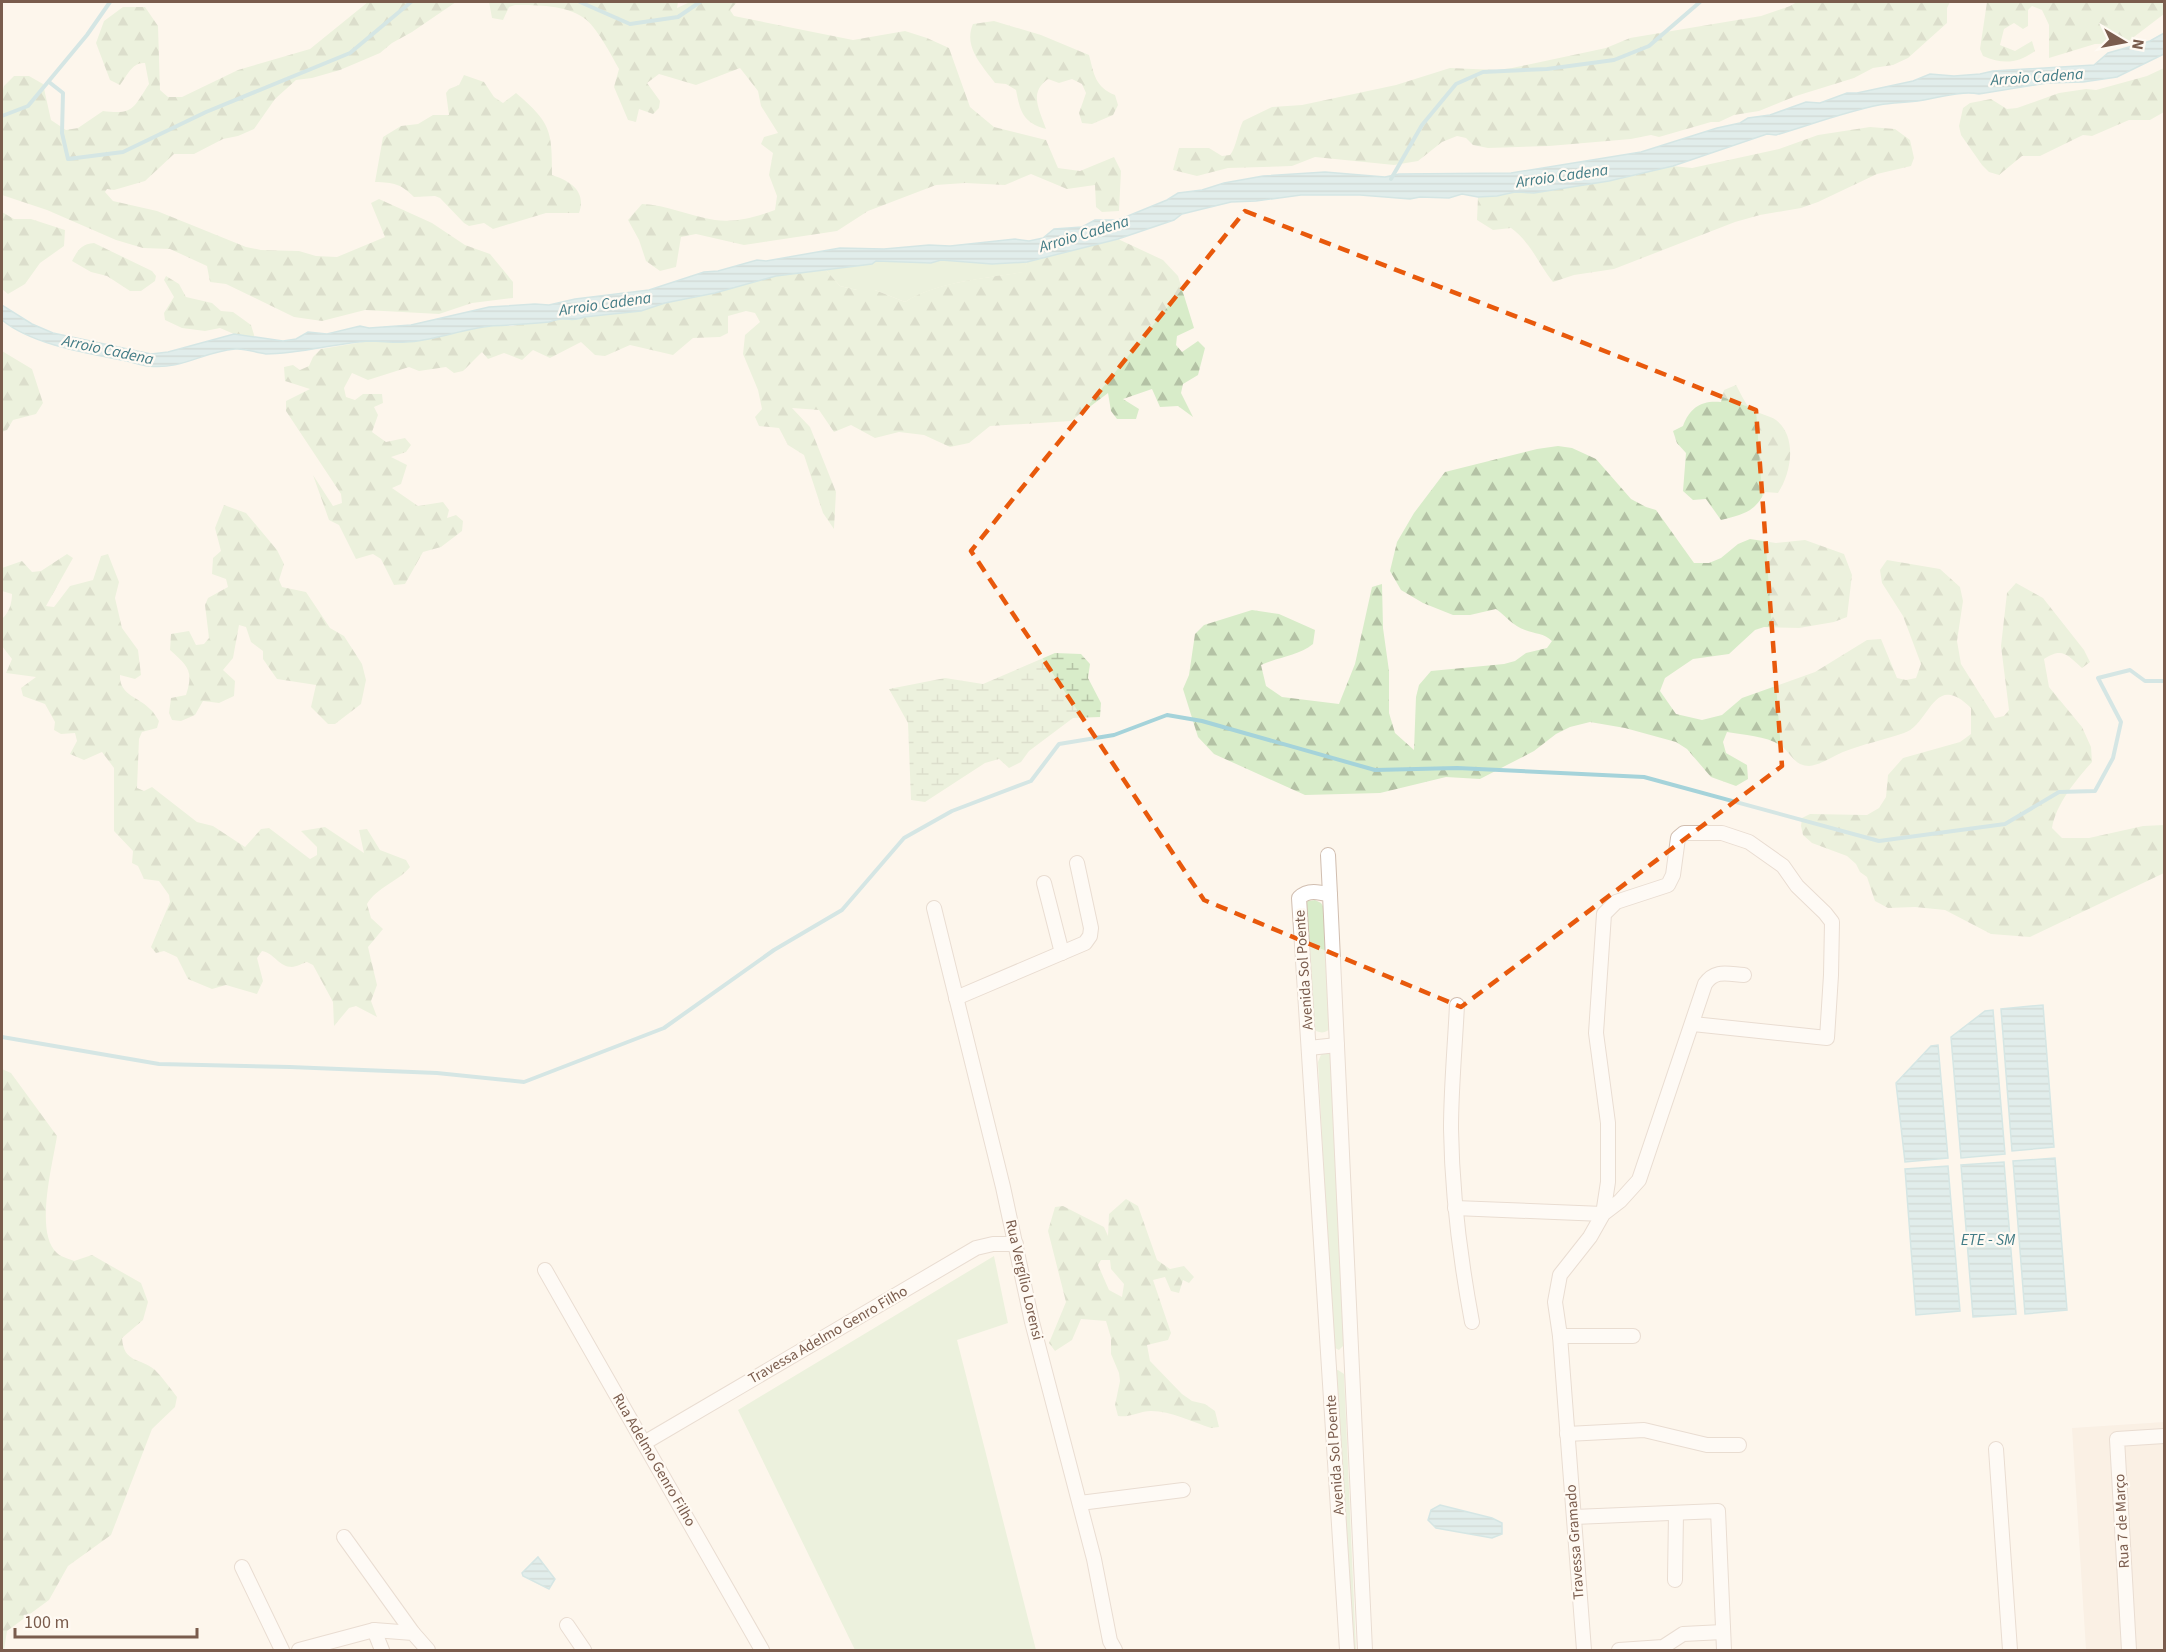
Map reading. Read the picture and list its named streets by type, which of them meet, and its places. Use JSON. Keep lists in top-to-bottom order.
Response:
{
  "streets": {
    "street": [
      "Avenida Sol Poente",
      "Rua Vergílio Lorensi",
      "Travessa Adelmo Genro Filho",
      "Rua Adelmo Genro Filho",
      "Rua 7 de Março",
      "Travessa Gramado"
    ]
  },
  "crossings": [
    ["Rua Vergílio Lorensi", "Travessa Adelmo Genro Filho"],
    ["Travessa Adelmo Genro Filho", "Rua Adelmo Genro Filho"]
  ],
  "water": ["Arroio Cadena", "ETE - SM"],
  "scale_bar": "100 m",
  "north": "right"
}
